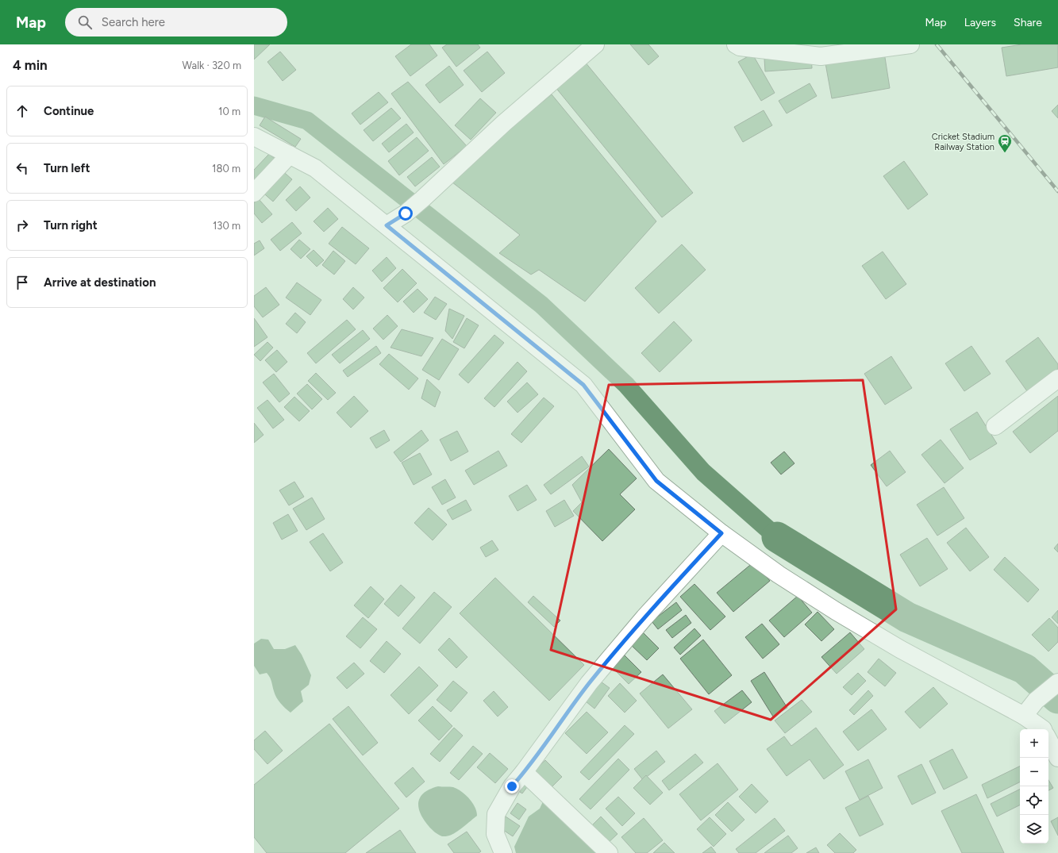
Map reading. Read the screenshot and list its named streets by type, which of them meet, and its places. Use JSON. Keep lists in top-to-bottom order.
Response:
{
  "places": {
    "station": ["Cricket Stadium Railway Station"]
  },
  "page": {
    "header": "Map",
    "search": "Search here",
    "nav": ["Map", "Layers", "Share"],
    "heading": ["4 min", "Walk · 320 m"],
    "list": [
      ["Continue", "10 m"],
      ["Turn left", "180 m"],
      ["Turn right", "130 m"],
      "Arrive at destination"
    ],
    "map_buttons": ["+", "−"]
  }
}
